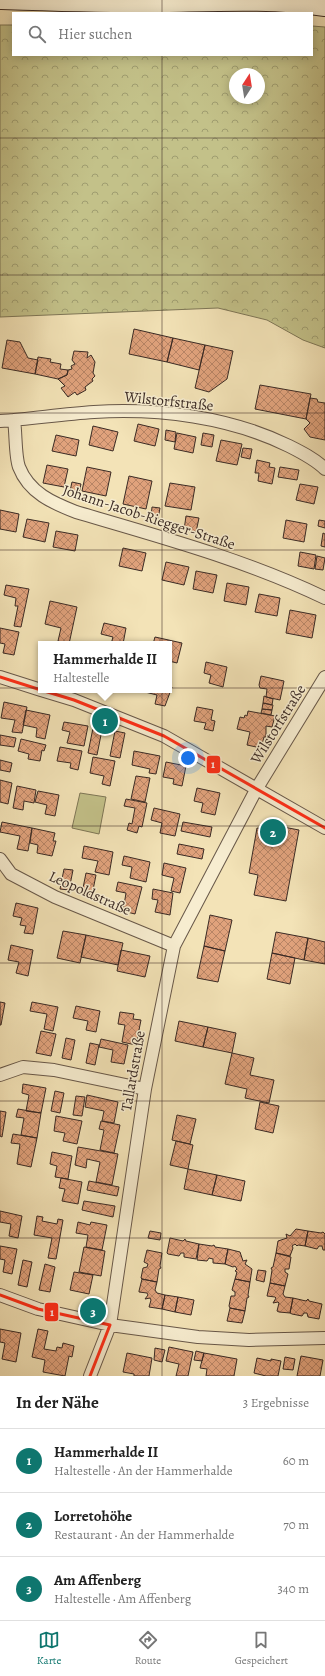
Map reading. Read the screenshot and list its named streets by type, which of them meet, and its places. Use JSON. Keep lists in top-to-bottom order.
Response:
{
  "streets": {
    "street": [
      "Wilstorfstraße",
      "Johann-Jacob-Riegger-Straße",
      "Leopoldstraße",
      "Tallardstraße"
    ]
  },
  "crossings": [
    ["Wilstorfstraße", "Johann-Jacob-Riegger-Straße"],
    ["Wilstorfstraße", "Tallardstraße"],
    ["Leopoldstraße", "Tallardstraße"]
  ],
  "lines": ["transit line 1"],
  "north": "top",
  "page": {
    "search": "Hier suchen",
    "popup": ["Hammerhalde II", "Haltestelle"],
    "pins": ["1", "2", "3"],
    "heading": ["In der Nähe", "3 Ergebnisse"],
    "list": [
      {
        "mark": "1",
        "name": "Hammerhalde II",
        "note": "Haltestelle · An der Hammerhalde",
        "value": "60 m"
      },
      {
        "mark": "2",
        "name": "Lorretohöhe",
        "note": "Restaurant · An der Hammerhalde",
        "value": "70 m"
      },
      {
        "mark": "3",
        "name": "Am Affenberg",
        "note": "Haltestelle · Am Affenberg",
        "value": "340 m"
      }
    ],
    "nav": ["Karte", "Route", "Gespeichert"]
  }
}
